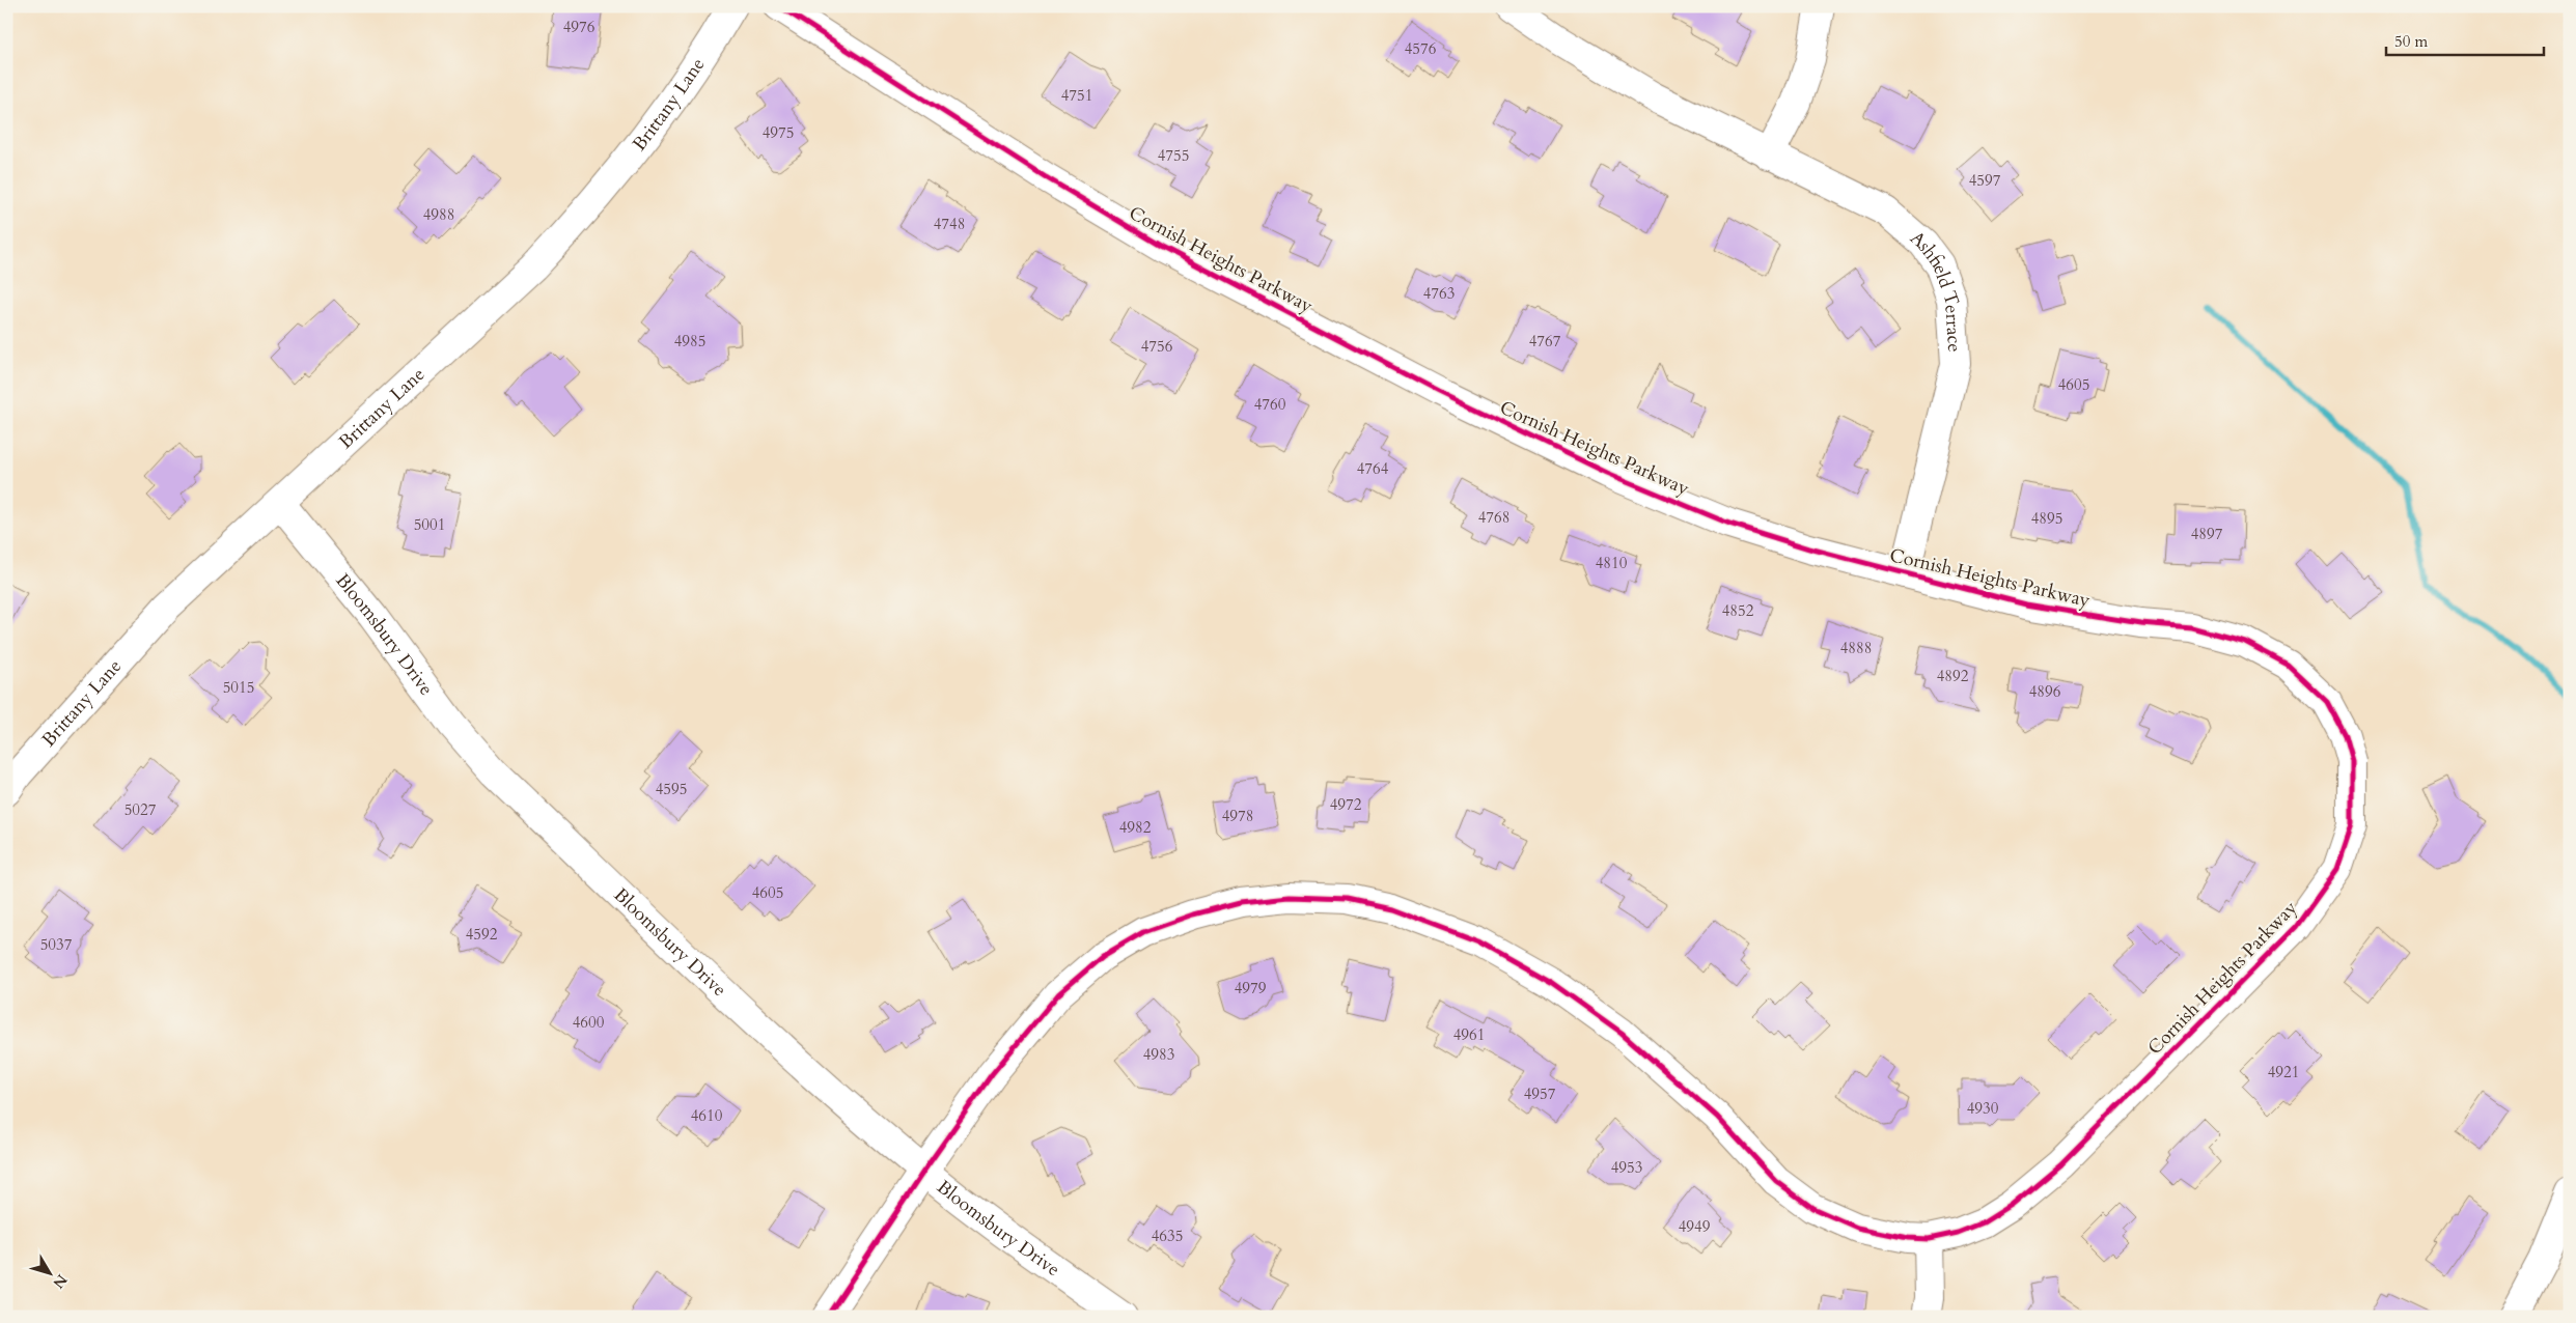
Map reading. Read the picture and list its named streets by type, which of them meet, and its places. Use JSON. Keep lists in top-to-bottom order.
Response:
{
  "streets": {
    "street": [
      "Brittany Lane",
      "Cornish Heights Parkway",
      "Ashfield Terrace",
      "Bloomsbury Drive"
    ]
  },
  "crossings": [
    ["Brittany Lane", "Bloomsbury Drive"],
    ["Cornish Heights Parkway", "Ashfield Terrace"],
    ["Cornish Heights Parkway", "Bloomsbury Drive"]
  ],
  "house_numbers": [
    "4976",
    "4576",
    "4751",
    "4975",
    "4755",
    "4597",
    "4988",
    "4748",
    "4763",
    "4985",
    "4767",
    "4756",
    "4605",
    "4760",
    "4764",
    "4768",
    "4895",
    "5001",
    "4897",
    "4810",
    "4852",
    "4888",
    "4892",
    "5015",
    "4896",
    "4595",
    "4972",
    "5027",
    "4978",
    "4982",
    "4605",
    "4592",
    "5037",
    "4979",
    "4600",
    "4961",
    "4983",
    "4921",
    "4957",
    "4930",
    "4610",
    "4953",
    "4949",
    "4635"
  ],
  "scale_bar": "50 m",
  "north": "bottom right"
}
